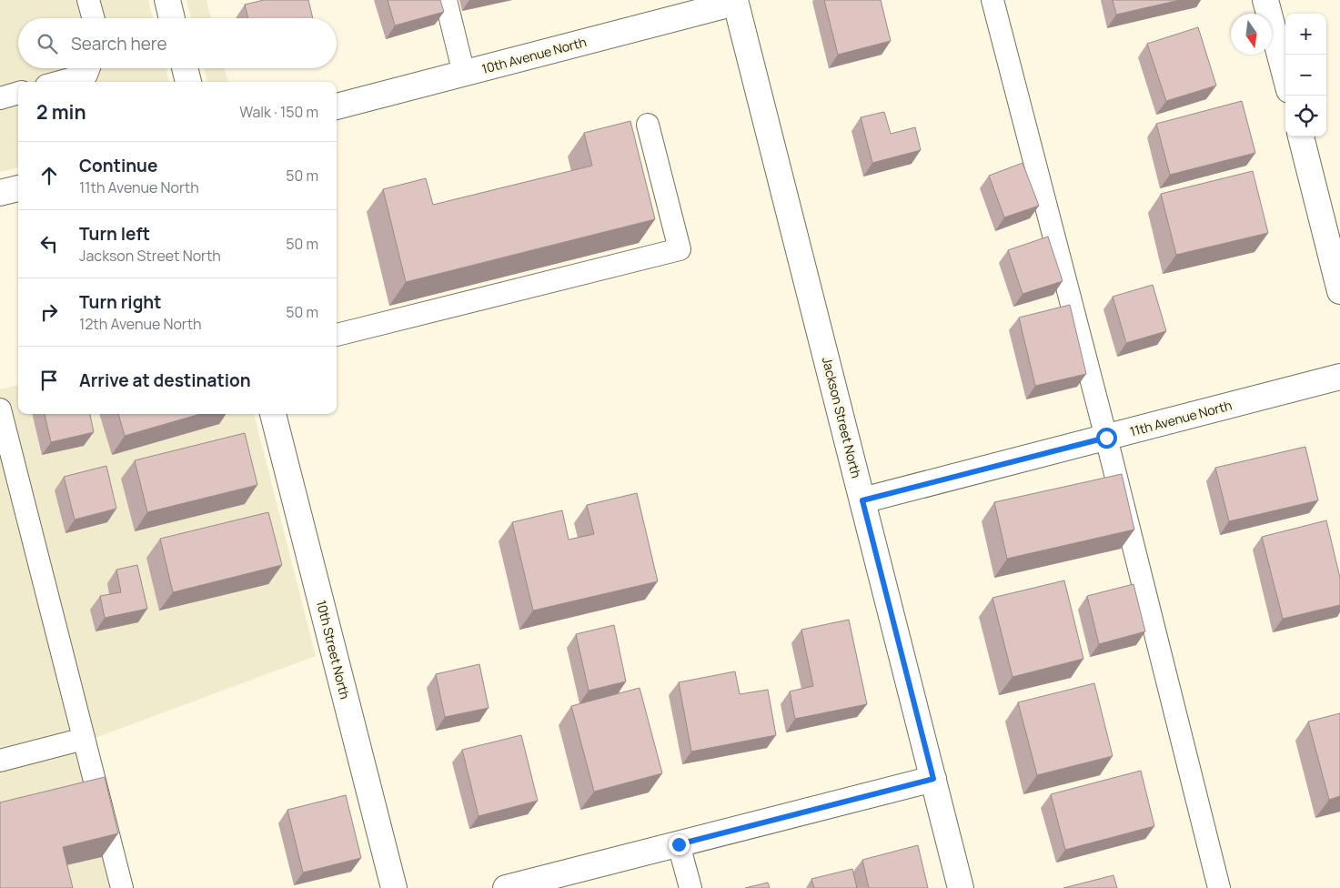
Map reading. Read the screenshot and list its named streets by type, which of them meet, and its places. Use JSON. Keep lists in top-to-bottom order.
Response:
{
  "streets": {
    "street": [
      "10th Avenue North",
      "Jackson Street North",
      "11th Avenue North",
      "10th Street North"
    ]
  },
  "crossings": [
    ["10th Avenue North", "Jackson Street North"],
    ["Jackson Street North", "11th Avenue North"]
  ],
  "north": "bottom",
  "page": {
    "map_buttons": ["+", "−"],
    "search": "Search here",
    "heading": ["2 min", "Walk · 150 m"],
    "list": [
      ["Continue", "11th Avenue North", "50 m"],
      ["Turn left", "Jackson Street North", "50 m"],
      ["Turn right", "12th Avenue North", "50 m"],
      "Arrive at destination"
    ]
  }
}
